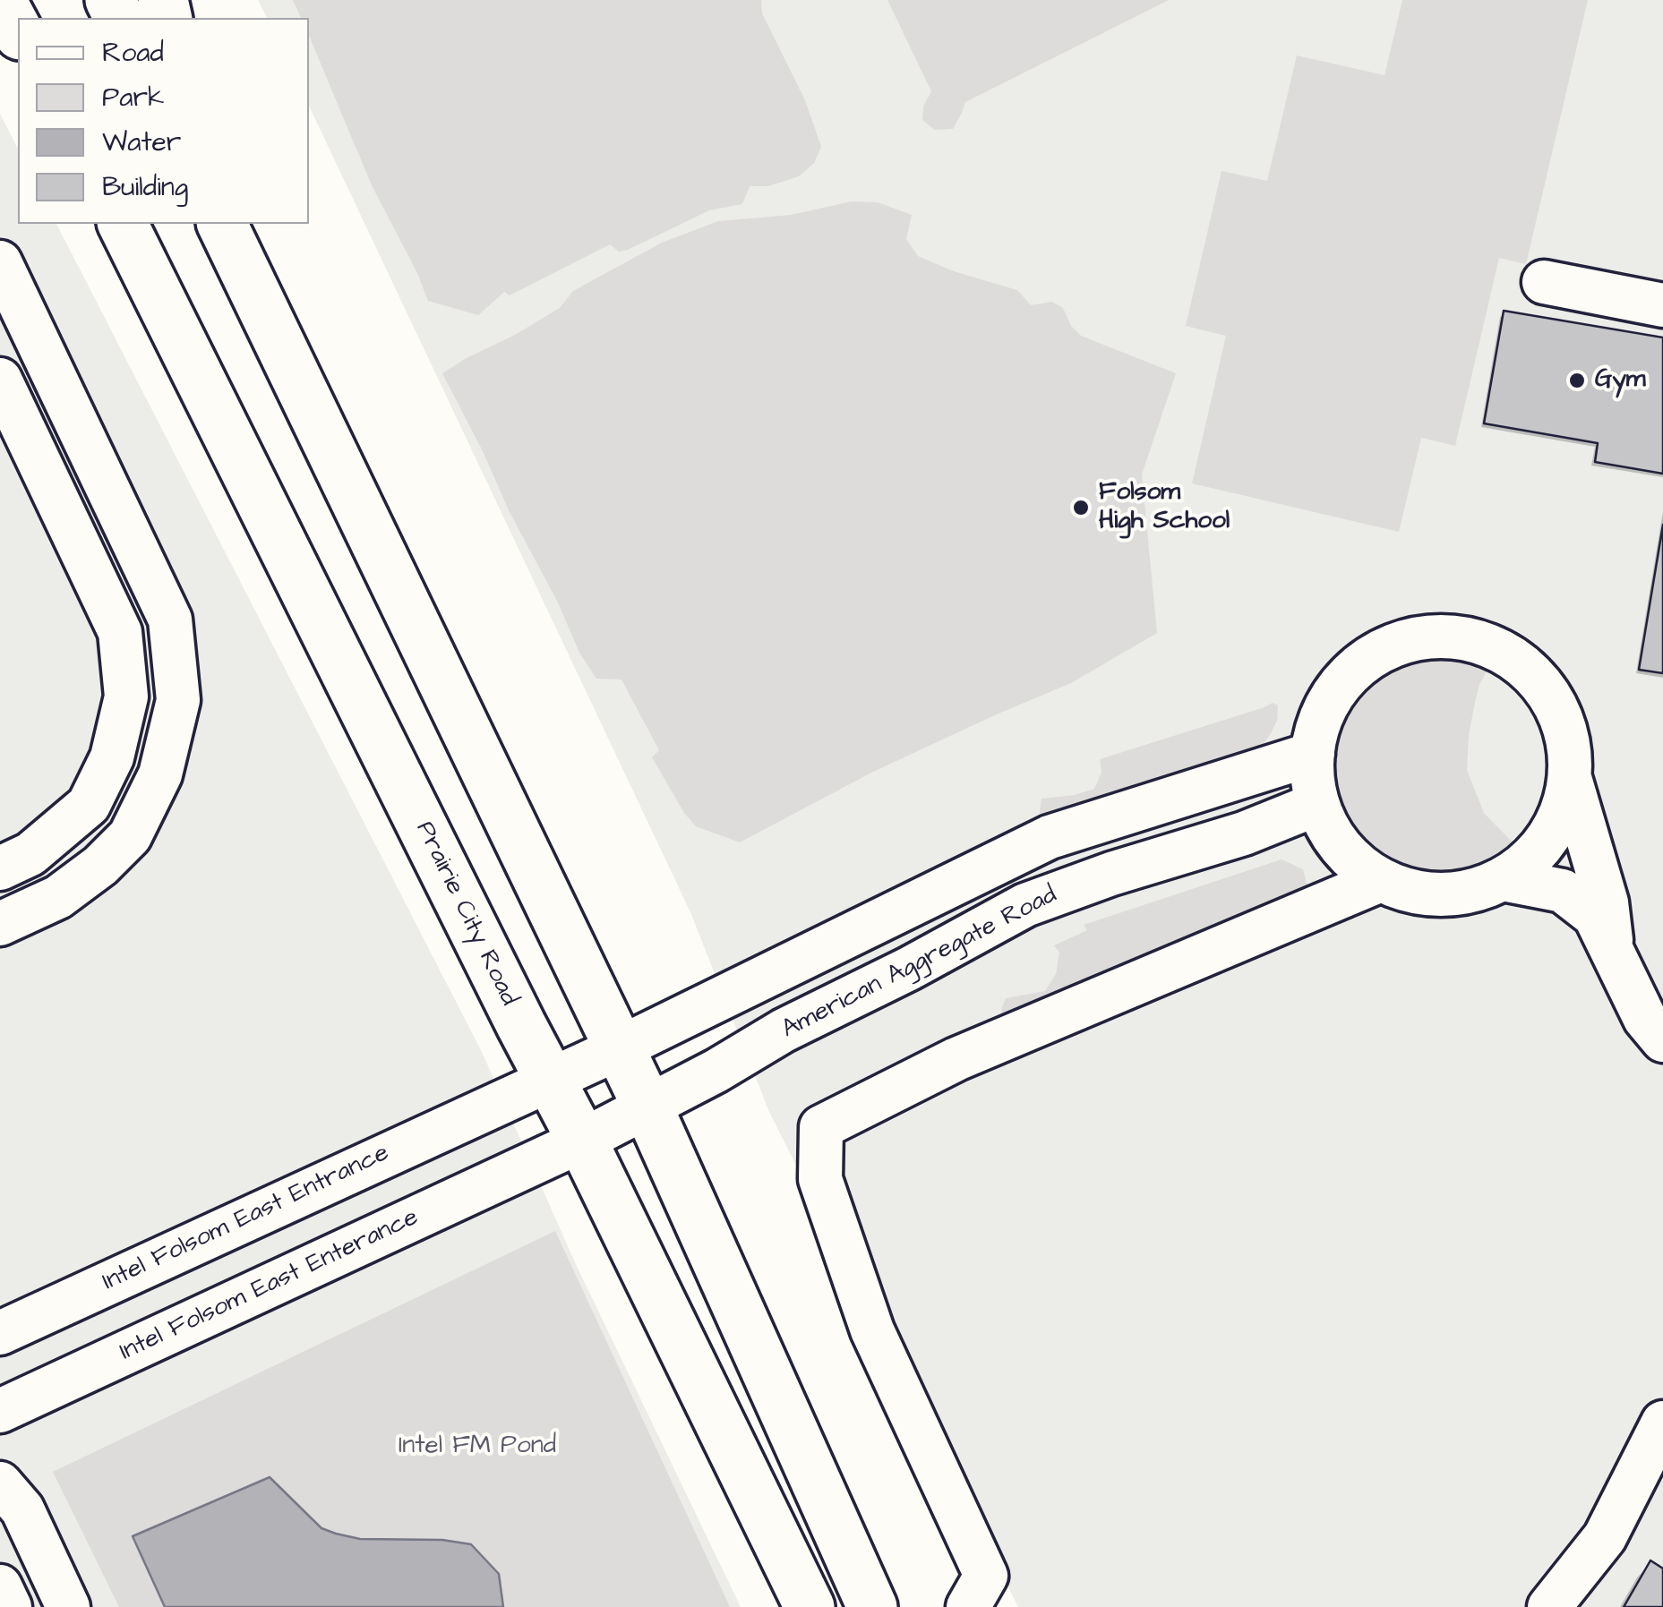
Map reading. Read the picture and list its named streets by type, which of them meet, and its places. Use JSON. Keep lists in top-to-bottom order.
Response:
{
  "streets": {
    "main road": ["Prairie City Road"],
    "lane": ["American Aggregate Road", "Intel Folsom East Entrance", "Intel Folsom East Enterance"]
  },
  "crossings": [
    ["Prairie City Road", "American Aggregate Road"],
    ["Prairie City Road", "Intel Folsom East Entrance"],
    ["Prairie City Road", "Intel Folsom East Enterance"],
    ["American Aggregate Road", "Intel Folsom East Entrance"],
    ["American Aggregate Road", "Intel Folsom East Enterance"]
  ],
  "parks": ["Intel FM Pond"],
  "places": ["Gym", "Folsom High School"],
  "legend": [
    "Road",
    "Park",
    "Water",
    "Building"
  ]
}
